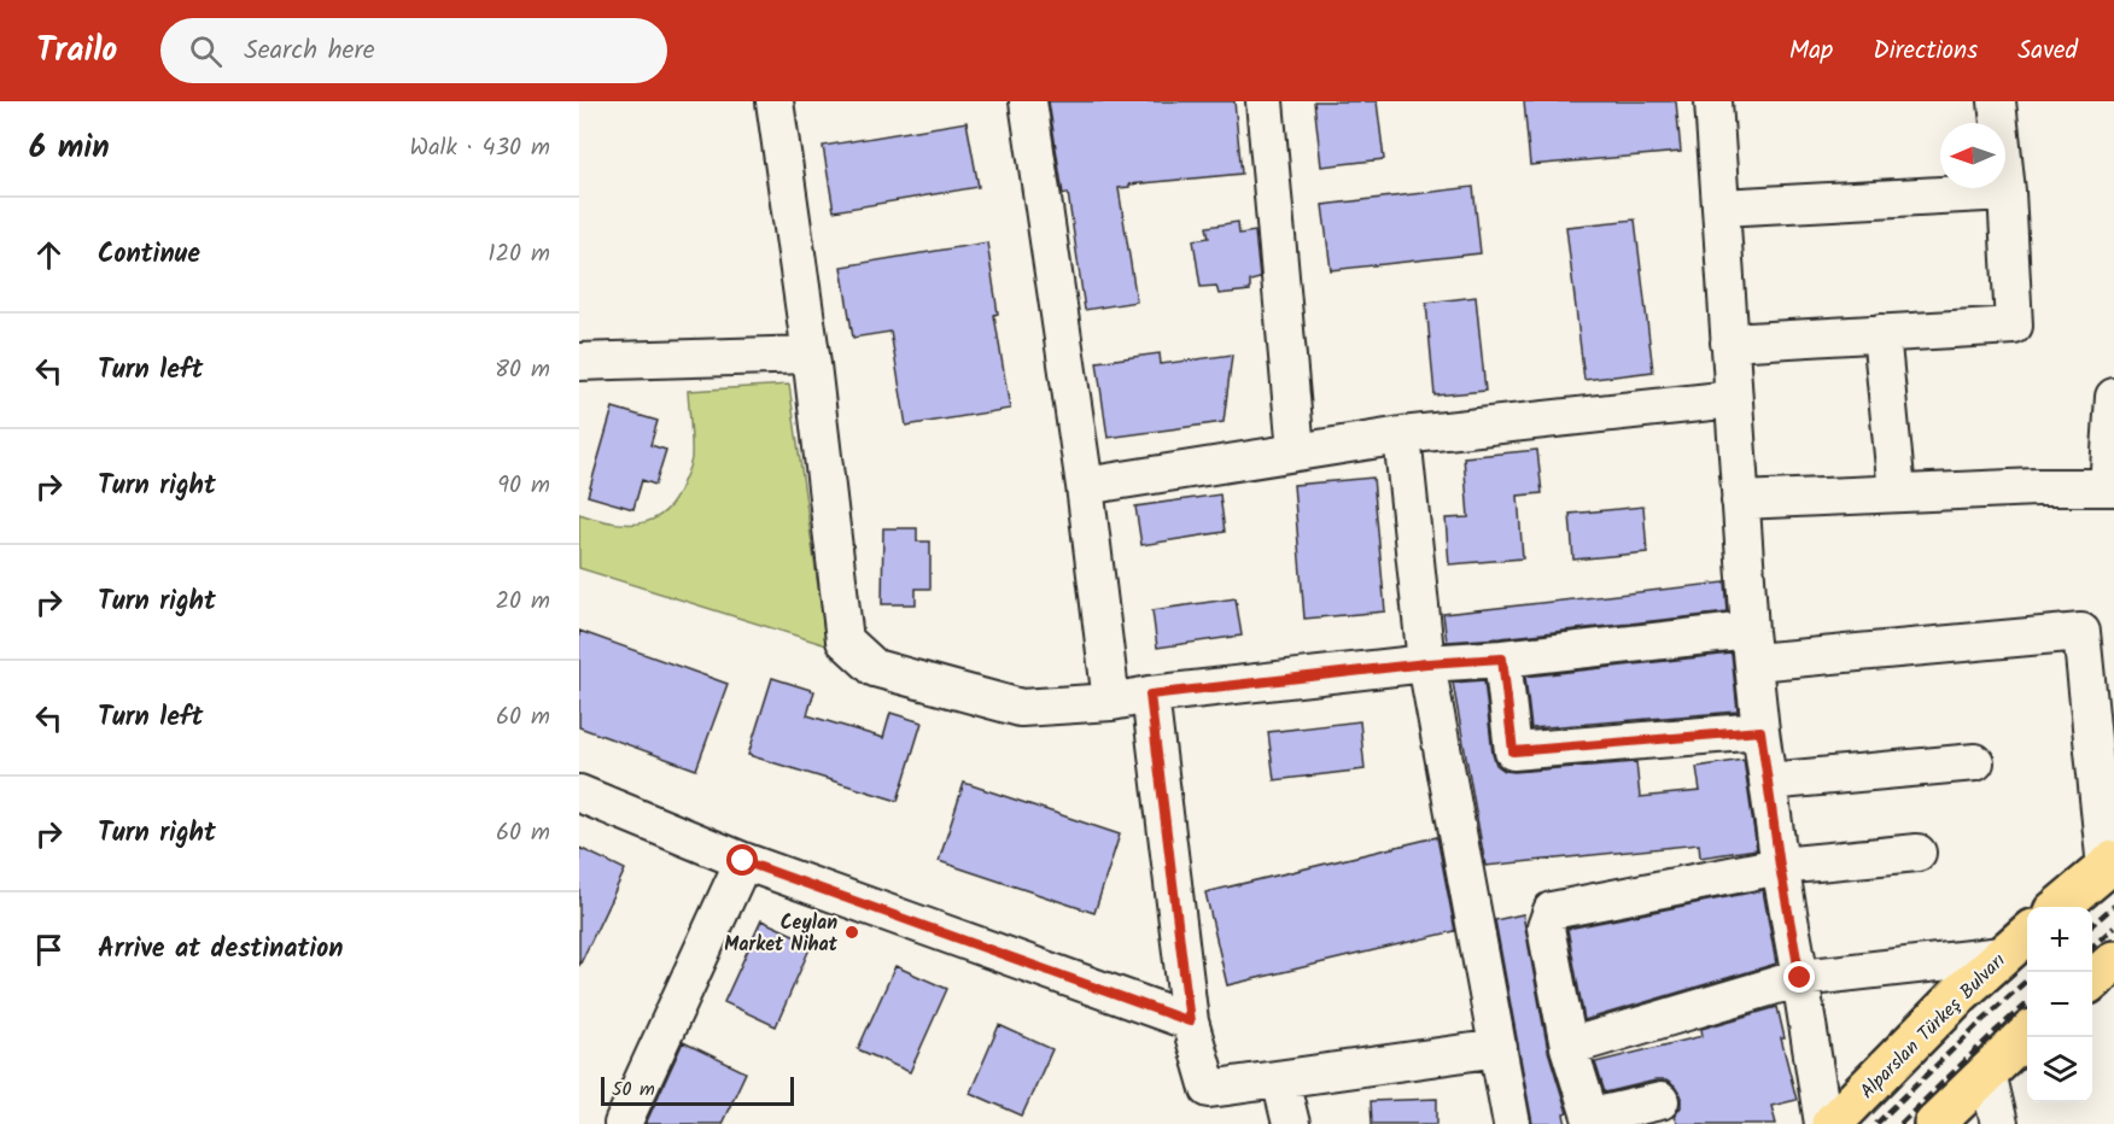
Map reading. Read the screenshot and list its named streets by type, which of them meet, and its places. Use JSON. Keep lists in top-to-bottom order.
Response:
{
  "streets": {
    "main road": ["Alparslan Türkeş Bulvarı"]
  },
  "places": ["Ceylan Market Nihat"],
  "scale_bar": "50 m",
  "north": "left",
  "page": {
    "header": "Trailo",
    "search": "Search here",
    "nav": ["Map", "Directions", "Saved"],
    "heading": ["6 min", "Walk · 430 m"],
    "list": [
      ["Continue", "120 m"],
      ["Turn left", "80 m"],
      ["Turn right", "90 m"],
      ["Turn right", "20 m"],
      ["Turn left", "60 m"],
      ["Turn right", "60 m"],
      "Arrive at destination"
    ],
    "map_buttons": ["+", "−"],
    "scale": "50 m"
  }
}
